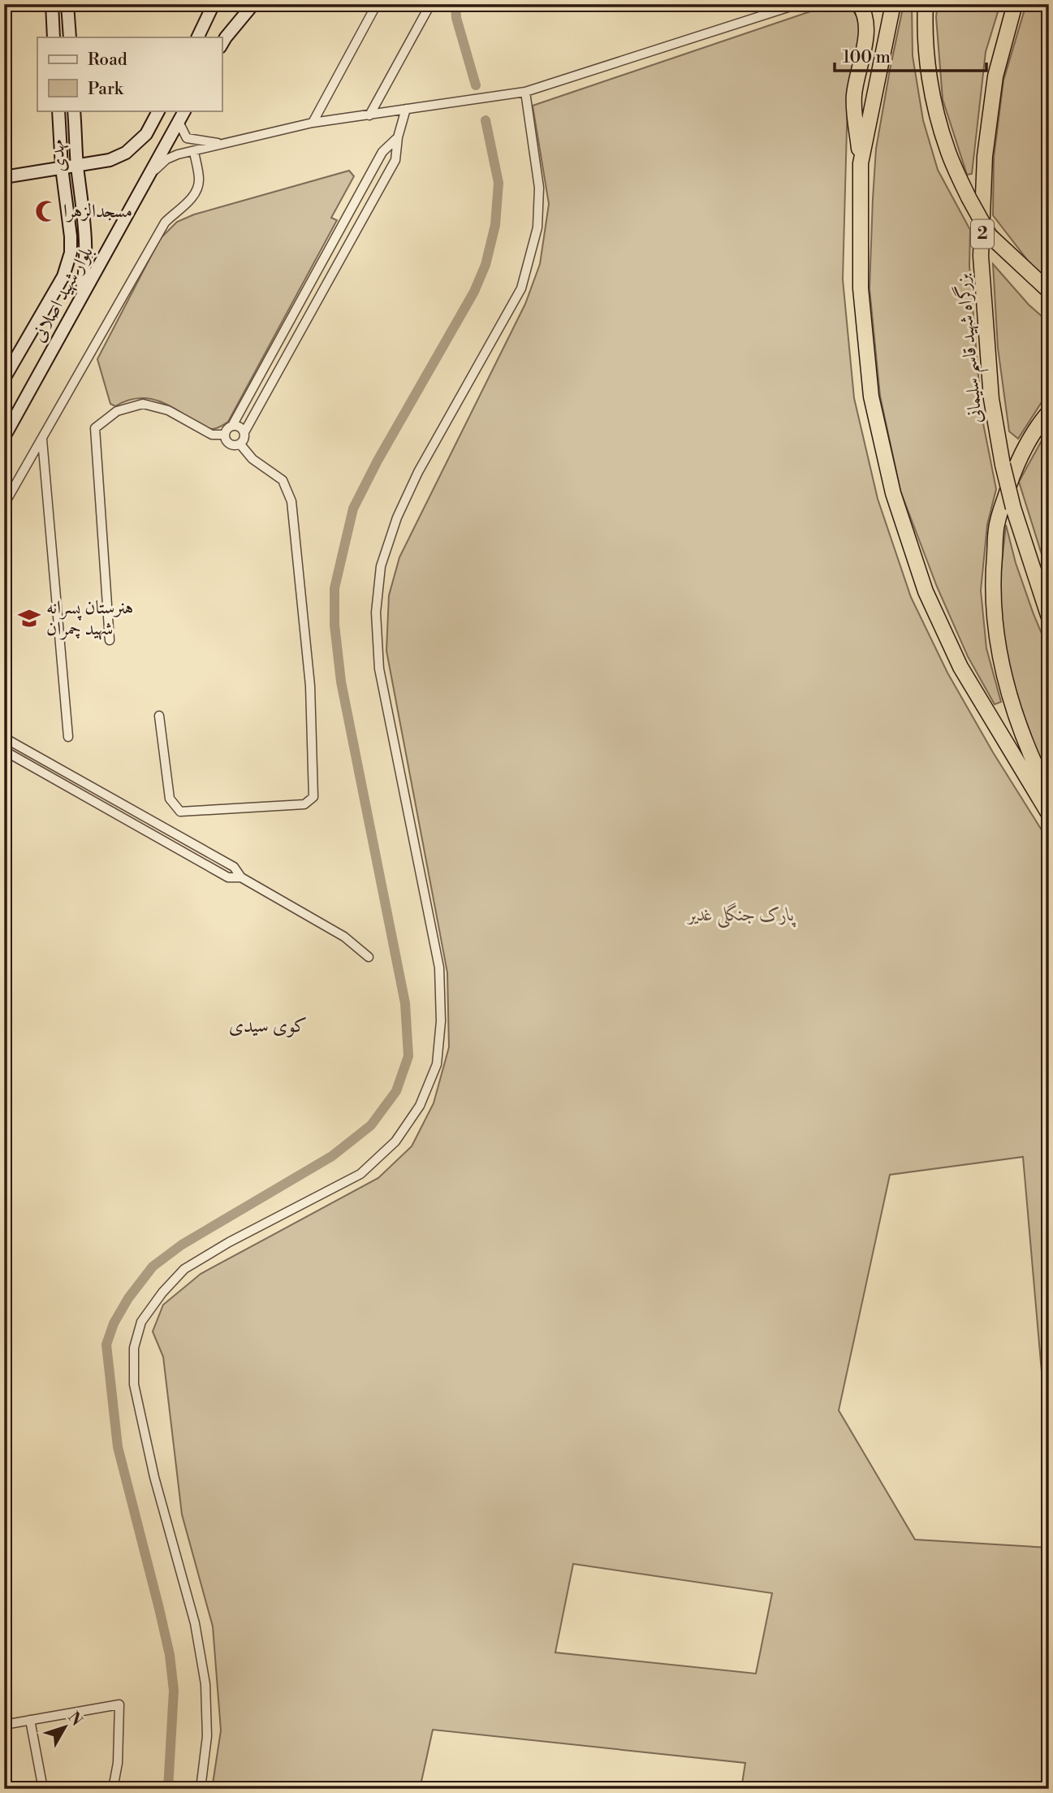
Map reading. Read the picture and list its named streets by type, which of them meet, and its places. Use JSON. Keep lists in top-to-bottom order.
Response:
{
  "streets": {
    "highway": ["2", "بزرگراه شهید قاسم سلیمانی"],
    "main road": ["مهدی", "بلوار شهید اصلانی"]
  },
  "crossings": [
    ["مهدی", "بلوار شهید اصلانی"]
  ],
  "districts": ["کوی سیدی"],
  "parks": ["پارک جنگلی غدیر"],
  "places": {
    "mosque": ["مسجدالزهرا"],
    "school or university": ["هنرستان پسرانه شهید چمران"]
  },
  "legend": ["Road", "Park"],
  "scale_bar": "100 m",
  "north": "top right"
}
